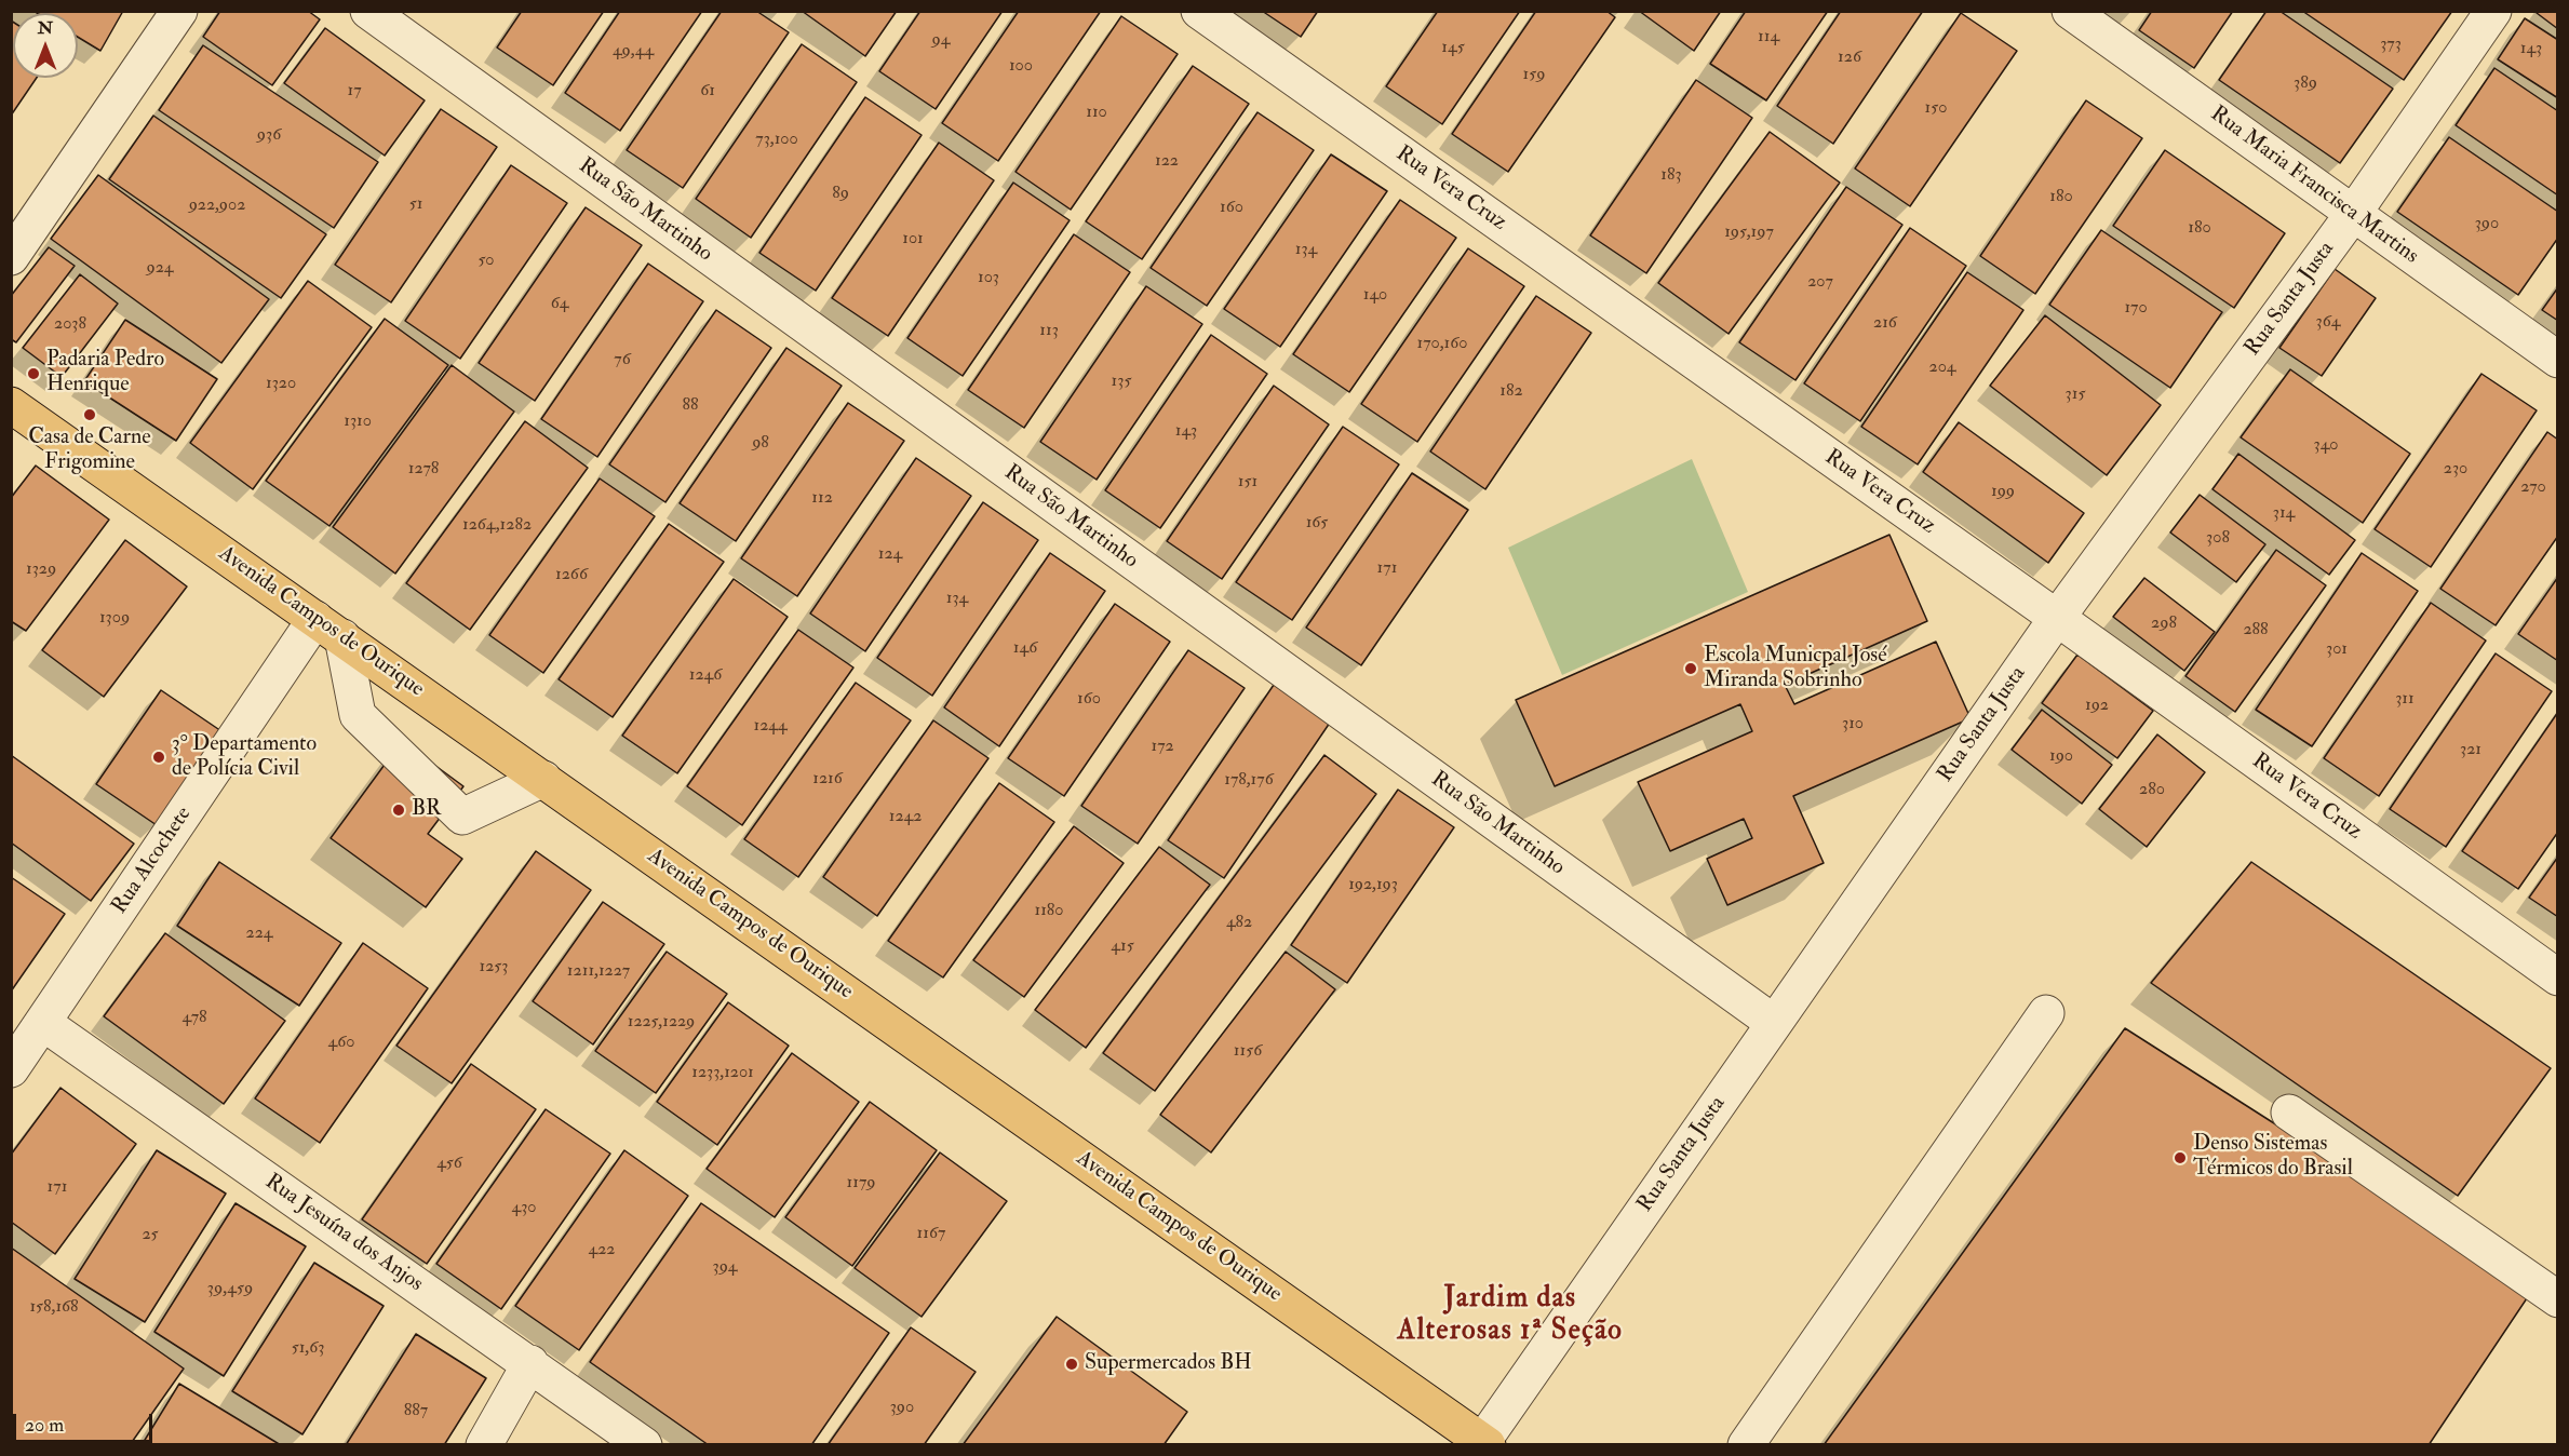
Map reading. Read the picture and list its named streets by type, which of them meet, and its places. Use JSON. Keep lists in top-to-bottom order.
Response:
{
  "streets": {
    "main road": ["Avenida Campos de Ourique"],
    "street": [
      "Rua Maria Francisca Martins",
      "Rua Vera Cruz",
      "Rua São Martinho",
      "Rua Santa Justa",
      "Rua Alcochete",
      "Rua Jesuína dos Anjos"
    ]
  },
  "crossings": [
    ["Rua Maria Francisca Martins", "Rua Santa Justa"],
    ["Rua Vera Cruz", "Rua Santa Justa"],
    ["Rua São Martinho", "Rua Santa Justa"],
    ["Rua Santa Justa", "Avenida Campos de Ourique"],
    ["Avenida Campos de Ourique", "Rua Alcochete"],
    ["Rua Alcochete", "Rua Jesuína dos Anjos"]
  ],
  "districts": ["Jardim das Alterosas 1ª Seção"],
  "places": [
    "Padaria Pedro Henrique",
    "Casa de Carne Frigomine",
    "Escola Municpal José Miranda Sobrinho",
    "3° Departamento de Polícia Civil",
    "BR",
    "Denso Sistemas Térmicos do Brasil",
    "Supermercados BH"
  ],
  "house_numbers": [
    "114",
    "94",
    "373",
    "145",
    "143",
    "49,44",
    "126",
    "100",
    "159",
    "389",
    "17",
    "61",
    "150",
    "110",
    "936",
    "73,100",
    "122",
    "183",
    "89",
    "180",
    "51",
    "922,902",
    "160",
    "390",
    "180",
    "195,197",
    "101",
    "134",
    "50",
    "924",
    "103",
    "207",
    "140",
    "64",
    "170",
    "364",
    "216",
    "2038",
    "113",
    "170,160",
    "76",
    "204",
    "135",
    "1320",
    "182",
    "315",
    "88",
    "1310",
    "143",
    "98",
    "340",
    "1278",
    "230",
    "151",
    "270",
    "199",
    "112",
    "314",
    "165",
    "1264,1282",
    "308",
    "124",
    "171",
    "1329",
    "1266",
    "134",
    "1309",
    "298",
    "288",
    "146",
    "301",
    "1246",
    "160",
    "311",
    "192",
    "310",
    "1244",
    "172",
    "321",
    "190",
    "1216",
    "178,176",
    "280",
    "1242",
    "192,193",
    "1180",
    "482",
    "224",
    "415",
    "1253",
    "1211,1227",
    "478",
    "1225,1229",
    "460",
    "1156",
    "1233,1201",
    "456",
    "1179",
    "171",
    "430",
    "1167",
    "25",
    "422",
    "394",
    "39,459",
    "158,168",
    "51,63",
    "390",
    "887"
  ],
  "scale_bar": "20 m",
  "north": "top"
}
